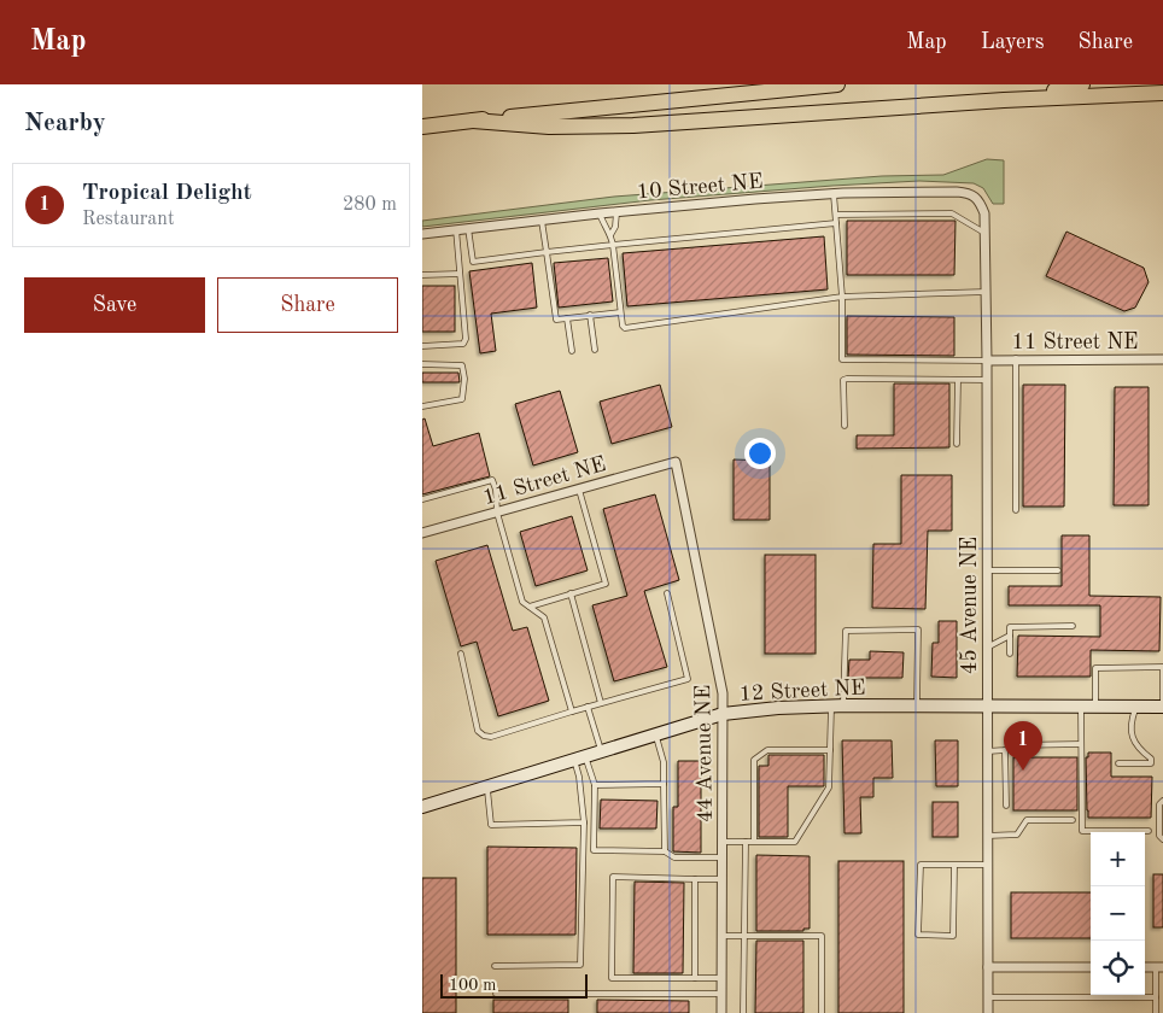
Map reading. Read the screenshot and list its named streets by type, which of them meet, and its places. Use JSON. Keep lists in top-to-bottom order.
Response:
{
  "streets": {
    "street": [
      "10 Street NE",
      "11 Street NE",
      "45 Avenue NE",
      "12 Street NE",
      "44 Avenue NE"
    ]
  },
  "crossings": [
    ["10 Street NE", "45 Avenue NE"],
    ["11 Street NE", "45 Avenue NE"],
    ["11 Street NE", "44 Avenue NE"],
    ["45 Avenue NE", "12 Street NE"],
    ["12 Street NE", "44 Avenue NE"]
  ],
  "scale_bar": "100 m",
  "page": {
    "header": "Map",
    "nav": ["Map", "Layers", "Share"],
    "heading": "Nearby",
    "list": [
      {
        "mark": "1",
        "name": "Tropical Delight",
        "note": "Restaurant",
        "value": "280 m"
      }
    ],
    "buttons": ["Save", "Share"],
    "pins": "1",
    "map_buttons": ["+", "−"],
    "scale": "100 m"
  }
}
